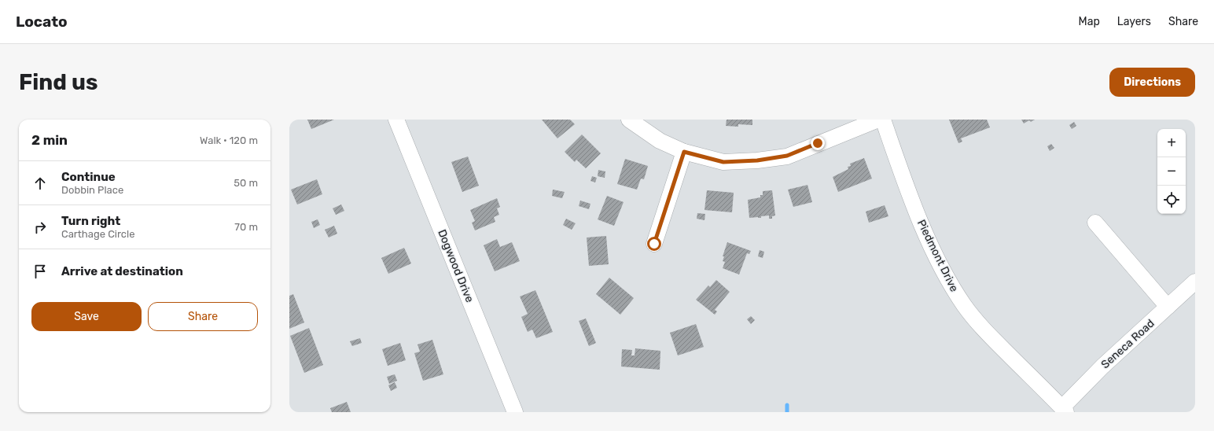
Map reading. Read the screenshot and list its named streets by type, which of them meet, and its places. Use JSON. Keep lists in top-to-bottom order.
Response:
{
  "streets": {
    "street": ["Piedmont Drive", "Dogwood Drive", "Seneca Road"]
  },
  "crossings": [
    ["Piedmont Drive", "Seneca Road"]
  ],
  "page": {
    "header": "Locato",
    "nav": ["Map", "Layers", "Share"],
    "buttons": [
      "Directions",
      ["Save", "Share"]
    ],
    "title": "Find us",
    "heading": ["2 min", "Walk · 120 m"],
    "map_buttons": ["+", "−"],
    "list": [
      ["Continue", "Dobbin Place", "50 m"],
      ["Turn right", "Carthage Circle", "70 m"],
      "Arrive at destination"
    ]
  }
}
